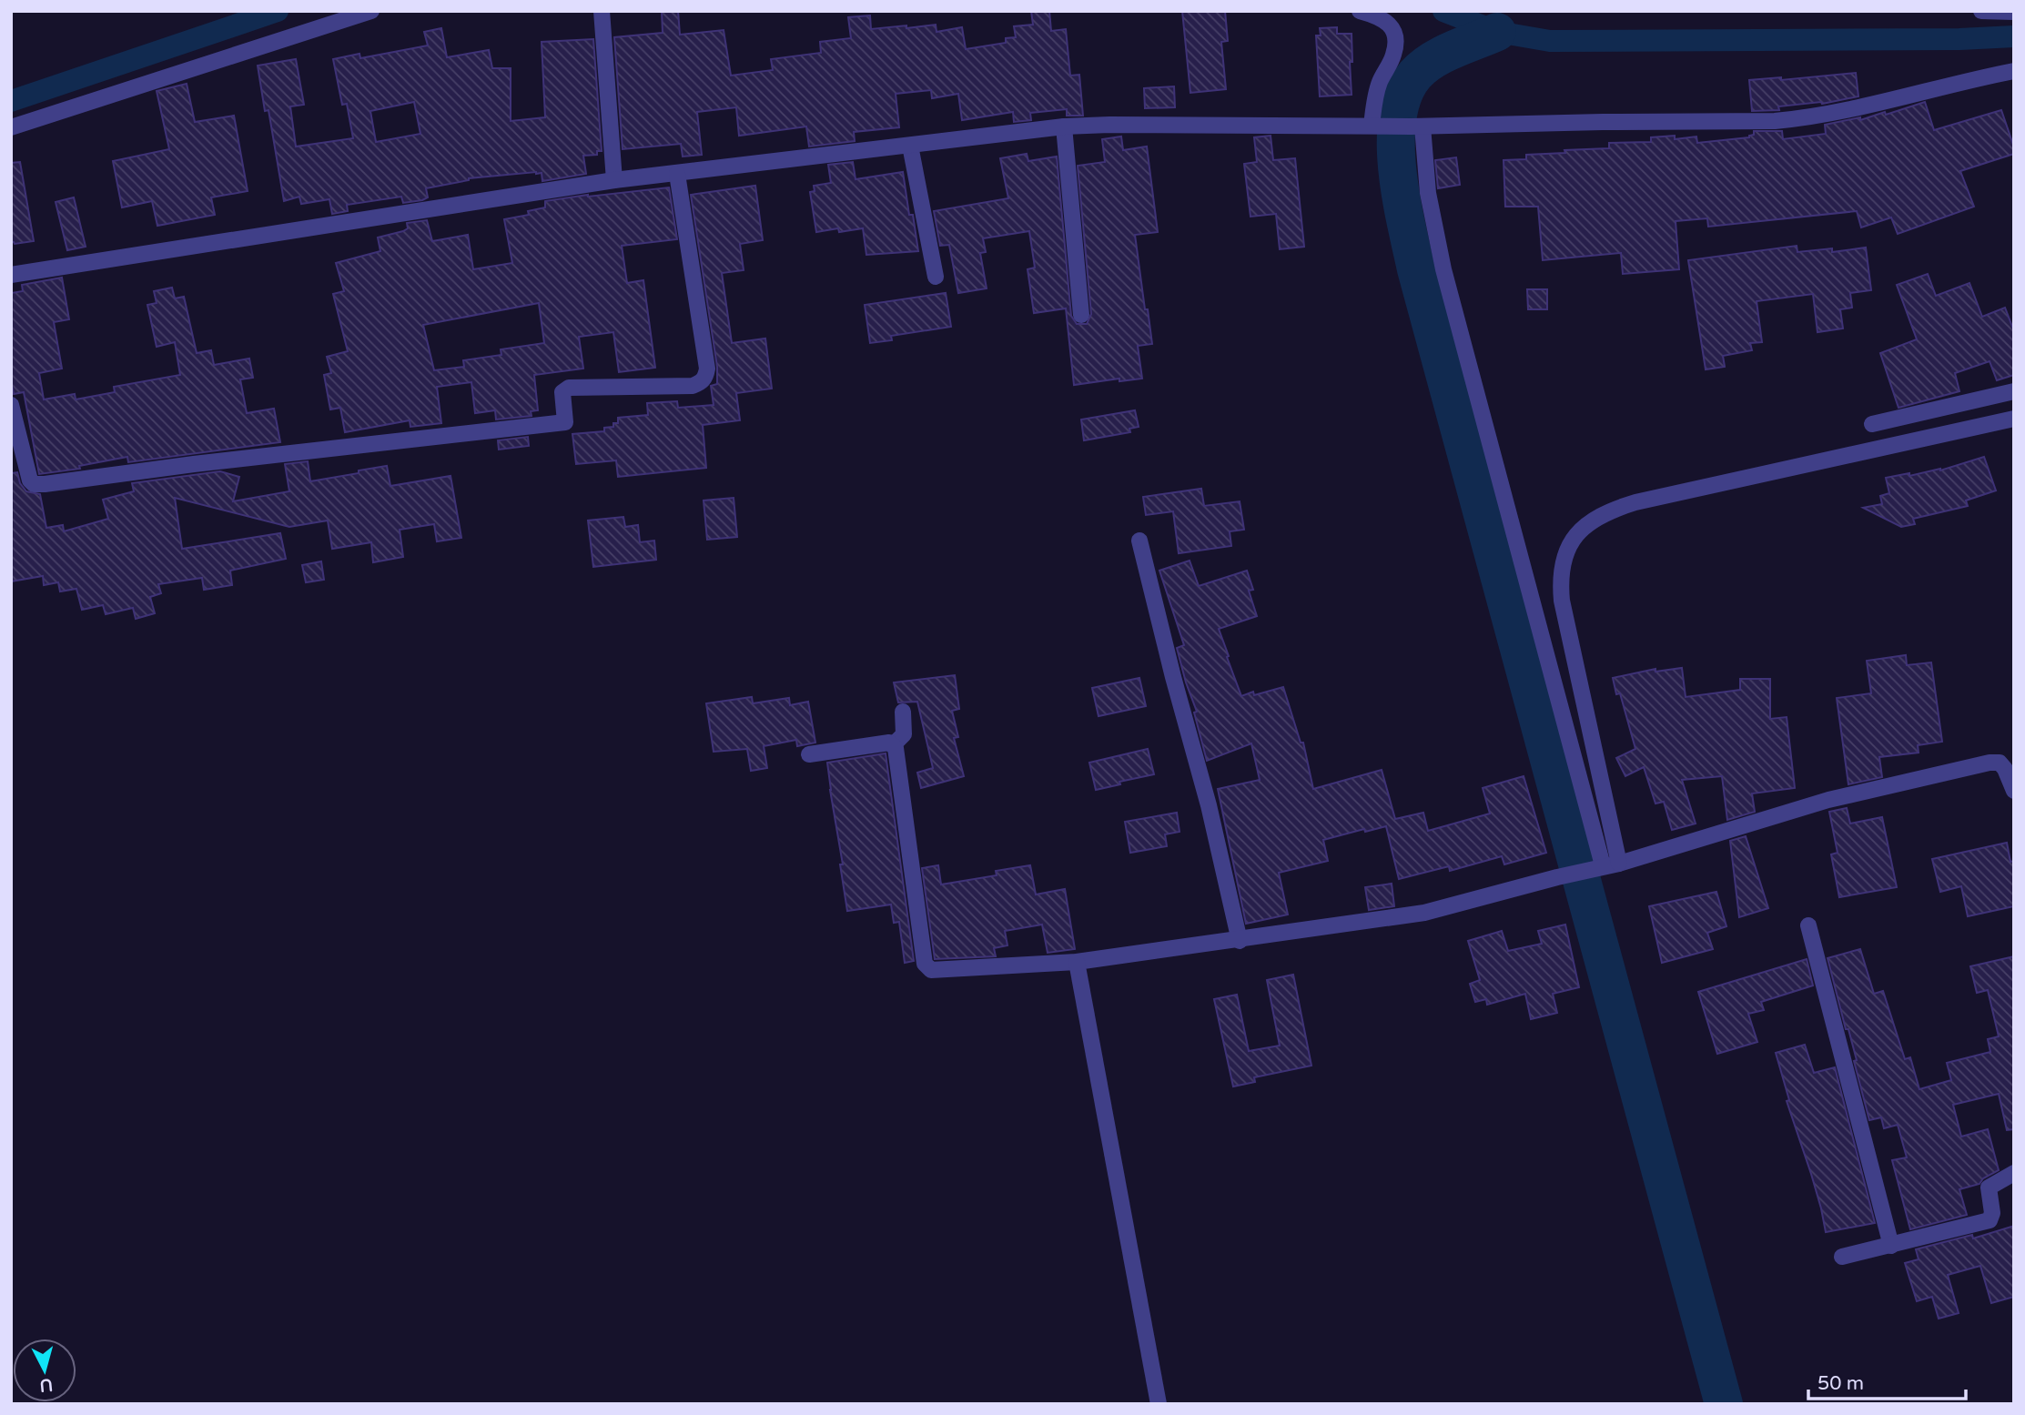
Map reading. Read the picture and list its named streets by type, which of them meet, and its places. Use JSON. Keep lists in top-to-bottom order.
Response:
{
  "scale_bar": "50 m",
  "north": "bottom"
}
